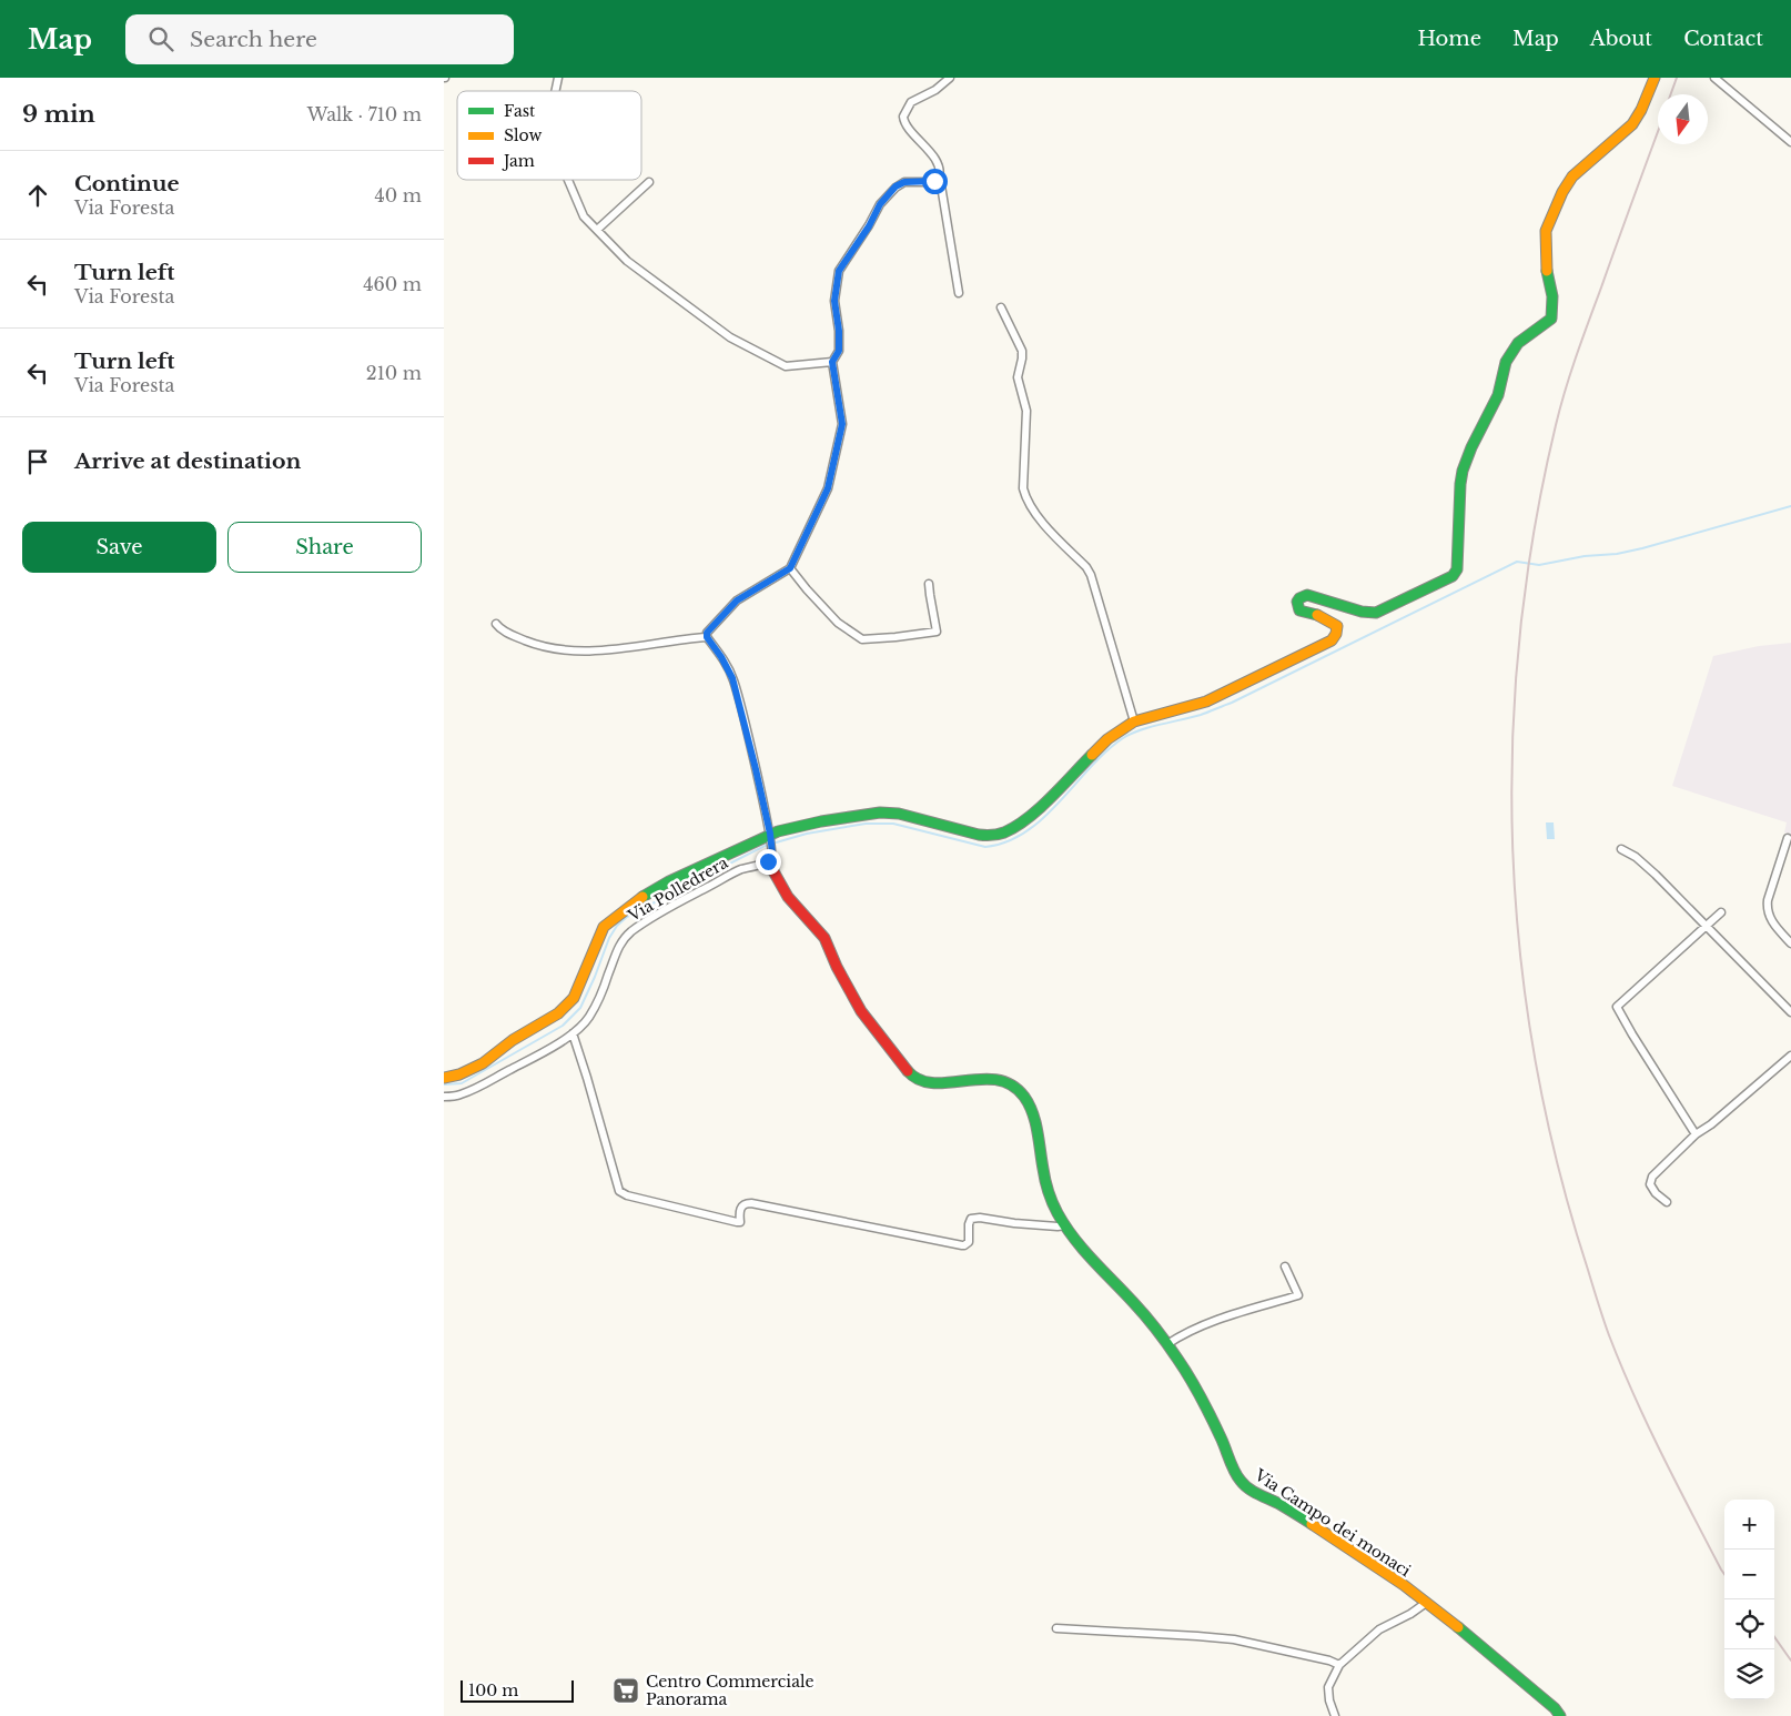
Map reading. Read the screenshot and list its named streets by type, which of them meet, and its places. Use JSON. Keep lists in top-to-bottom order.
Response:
{
  "streets": {
    "street": ["Via Polledrera", "Via Campo dei monaci"]
  },
  "crossings": [
    ["Via Polledrera", "Via Campo dei monaci"]
  ],
  "places": {
    "supermarket": ["Centro Commerciale Panorama"]
  },
  "legend": ["Fast", "Slow", "Jam"],
  "scale_bar": "100 m",
  "north": "bottom",
  "page": {
    "header": "Map",
    "search": "Search here",
    "nav": [
      "Home",
      "Map",
      "About",
      "Contact"
    ],
    "heading": ["9 min", "Walk · 710 m"],
    "list": [
      ["Continue", "Via Foresta", "40 m"],
      ["Turn left", "Via Foresta", "460 m"],
      ["Turn left", "Via Foresta", "210 m"],
      "Arrive at destination"
    ],
    "buttons": ["Save", "Share"],
    "map_buttons": ["+", "−"],
    "scale": "100 m"
  }
}
